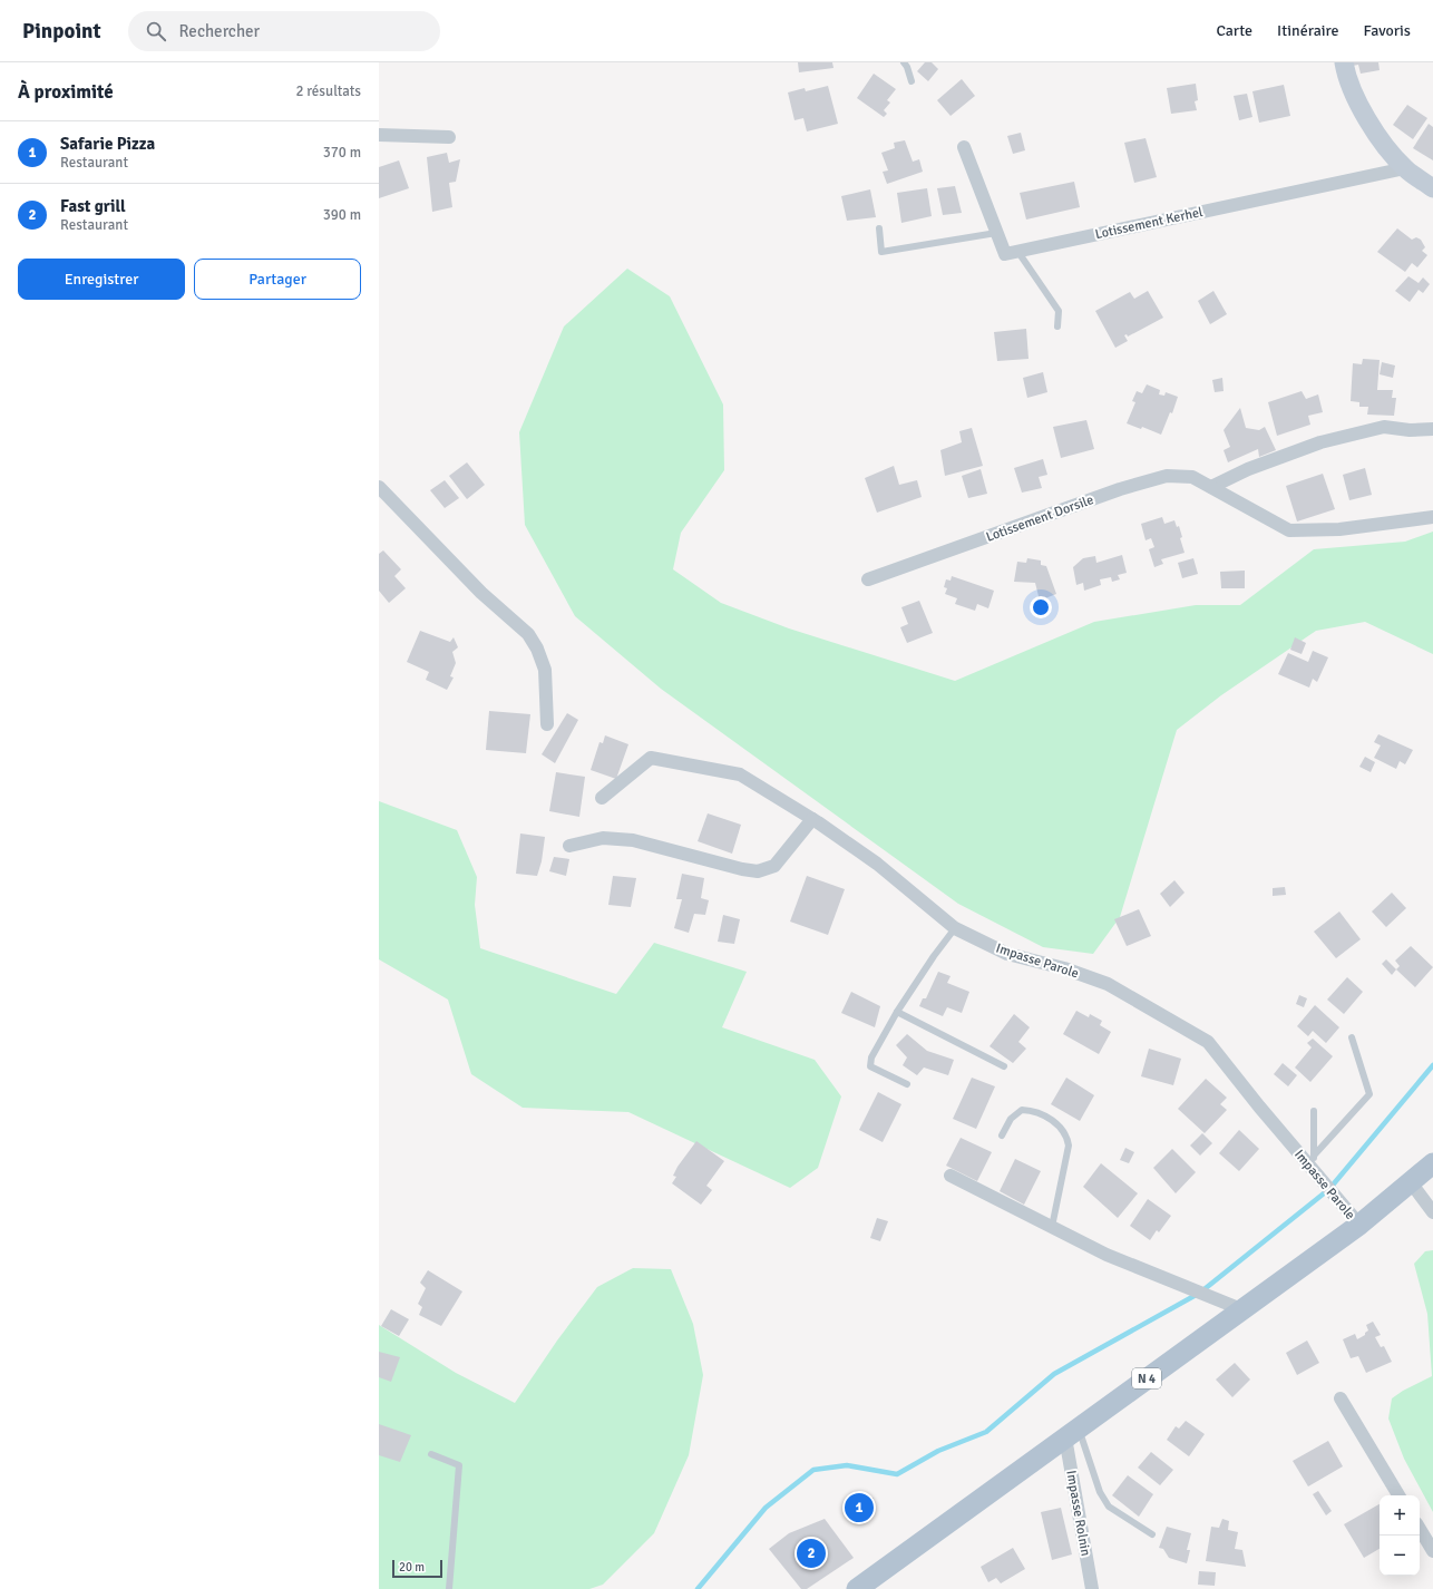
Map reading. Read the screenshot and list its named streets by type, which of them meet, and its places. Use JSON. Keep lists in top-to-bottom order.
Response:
{
  "streets": {
    "main road": ["N 4"],
    "street": [
      "Lotissement Kerhel",
      "Lotissement Dorsile",
      "Impasse Parole",
      "Impasse Rolnin"
    ]
  },
  "crossings": [
    ["Impasse Parole", "N 4"],
    ["N 4", "Impasse Rolnin"]
  ],
  "scale_bar": "20 m",
  "page": {
    "header": "Pinpoint",
    "search": "Rechercher",
    "nav": ["Carte", "Itinéraire", "Favoris"],
    "heading": ["À proximité", "2 résultats"],
    "list": [
      {
        "mark": "1",
        "name": "Safarie Pizza",
        "note": "Restaurant",
        "value": "370 m"
      },
      {
        "mark": "2",
        "name": "Fast grill",
        "note": "Restaurant",
        "value": "390 m"
      }
    ],
    "buttons": ["Enregistrer", "Partager"],
    "pins": ["1", "2"],
    "map_buttons": ["+", "−"],
    "scale": "20 m"
  }
}
